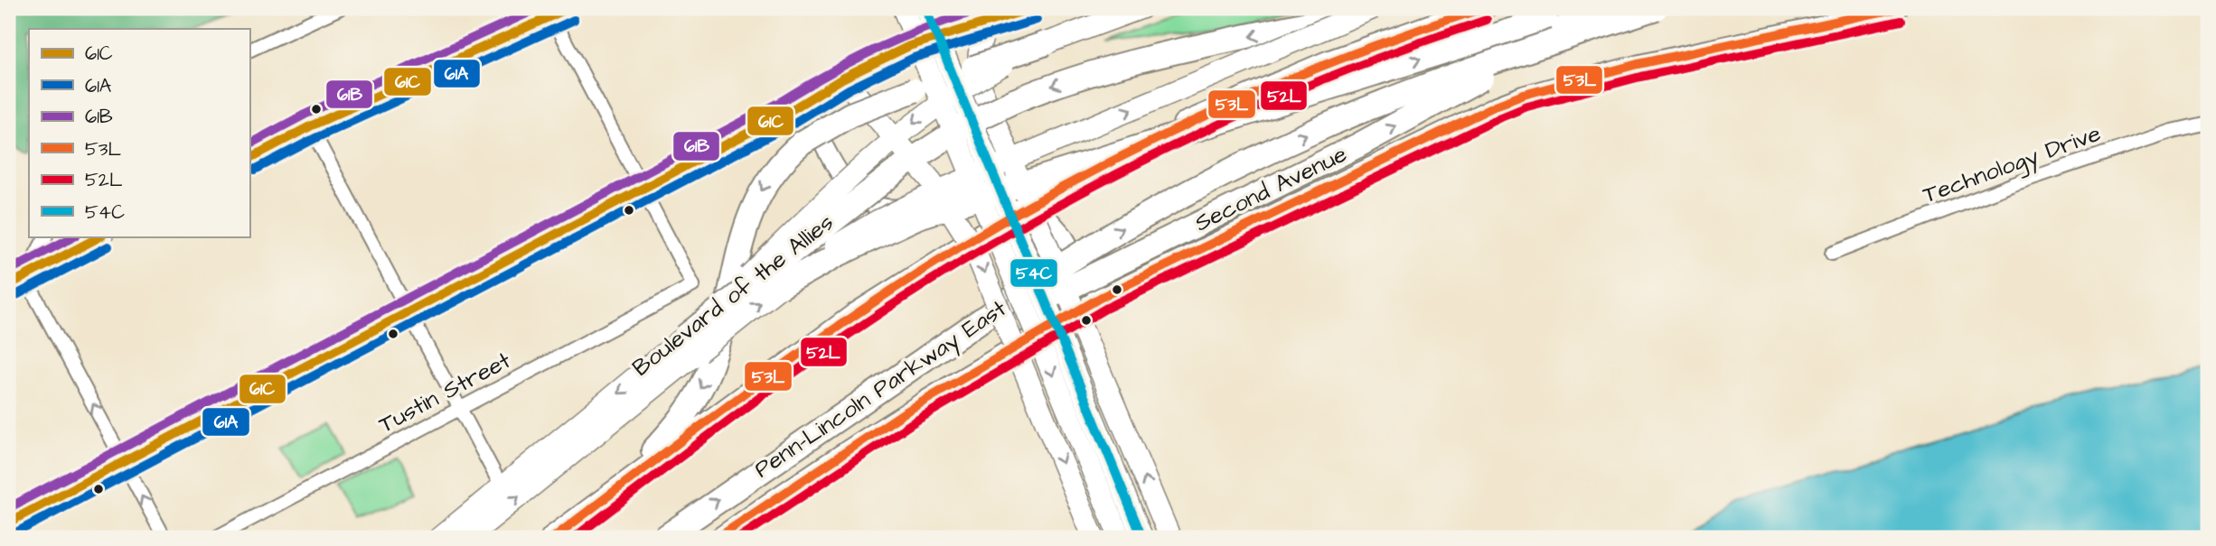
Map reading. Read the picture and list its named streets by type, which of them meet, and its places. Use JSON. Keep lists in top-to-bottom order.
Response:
{
  "streets": {
    "highway": ["Penn-Lincoln Parkway East"],
    "main road": ["Second Avenue", "Boulevard of the Allies"],
    "street": ["Technology Drive", "Tustin Street"]
  },
  "lines": [
    "transit line 61C",
    "transit line 61B",
    "transit line 53L",
    "transit line 54C",
    "transit line 61A",
    "transit line 52L"
  ],
  "legend": [
    "61C",
    "61A",
    "61B",
    "53L",
    "52L",
    "54C"
  ]
}
